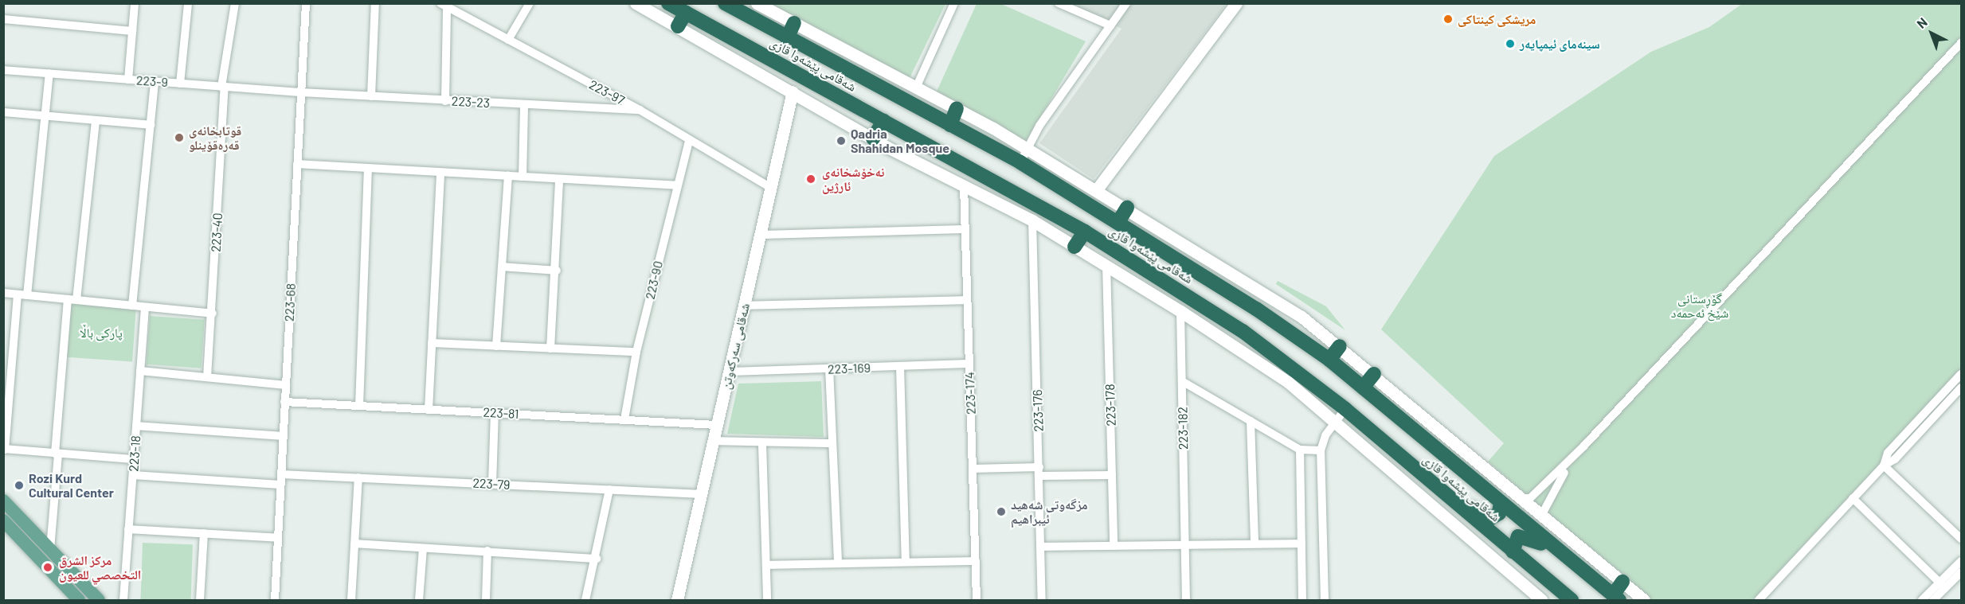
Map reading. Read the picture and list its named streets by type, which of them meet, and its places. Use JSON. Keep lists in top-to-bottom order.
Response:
{
  "streets": {
    "highway": ["شەقامی پێشەوا قازی"],
    "street": [
      "223-9",
      "223-97",
      "223-23",
      "223-40",
      "223-90",
      "223-68",
      "شەقامی سەرکەوتن",
      "223-169",
      "223-174",
      "223-178",
      "223-176",
      "223-81",
      "223-182",
      "223-18",
      "223-79"
    ]
  },
  "crossings": [
    ["223-9", "223-23"],
    ["223-9", "223-40"],
    ["223-9", "223-68"],
    ["223-97", "223-23"],
    ["223-97", "223-90"],
    ["223-97", "شەقامی سەرکەوتن"],
    ["223-23", "223-68"],
    ["223-90", "223-81"],
    ["223-68", "223-81"],
    ["223-68", "223-79"],
    ["شەقامی سەرکەوتن", "223-169"],
    ["شەقامی سەرکەوتن", "223-81"],
    ["شەقامی سەرکەوتن", "223-79"],
    ["223-169", "223-174"]
  ],
  "parks": ["گۆڕستانی شێخ ئەحمەد", "پارکی باڵا"],
  "places": [
    "مریشکی کینتاکی",
    "سینەمای ئیمپایەر",
    "قوتابخانەی قەرەقۆینلو",
    "Qadria Shahidan Mosque",
    "نەخۆشخانەی ئارژین",
    "Rozi Kurd Cultural Center",
    "مزگەوتی شەهید ئیبراهیم",
    "مركز الشرق التخصصي للعيون"
  ],
  "north": "top left"
}
